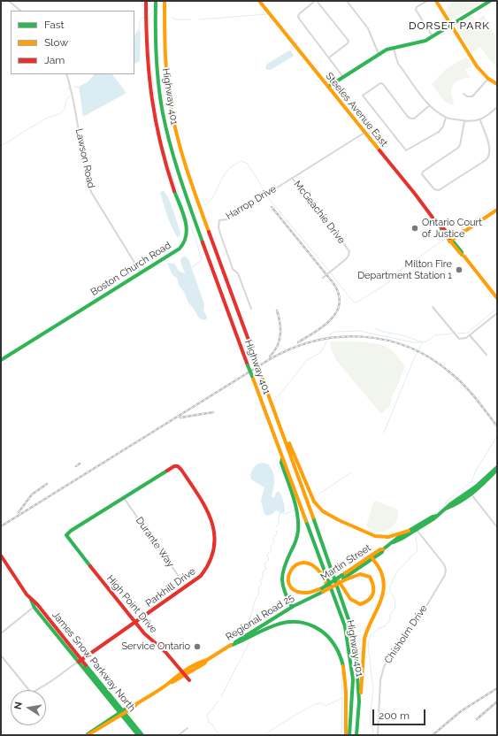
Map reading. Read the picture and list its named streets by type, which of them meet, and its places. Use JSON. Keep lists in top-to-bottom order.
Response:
{
  "streets": {
    "main road": [
      "Highway 401",
      "Steeles Avenue East",
      "Boston Church Road",
      "Martin Street",
      "Parkhill Drive",
      "High Point Drive",
      "Regional Road 25",
      "James Snow Parkway North"
    ],
    "street": [
      "Lawson Road",
      "Harrop Drive",
      "McGeachie Drive",
      "Durante Way",
      "Chisholm Drive"
    ]
  },
  "crossings": [
    ["Steeles Avenue East", "Harrop Drive"],
    ["Lawson Road", "Boston Church Road"],
    ["Harrop Drive", "McGeachie Drive"],
    ["Durante Way", "Parkhill Drive"],
    ["Martin Street", "Chisholm Drive"],
    ["Parkhill Drive", "High Point Drive"],
    ["Parkhill Drive", "James Snow Parkway North"],
    ["High Point Drive", "Regional Road 25"],
    ["Regional Road 25", "James Snow Parkway North"]
  ],
  "districts": ["DORSET PARK"],
  "places": ["Ontario Court of Justice", "Milton Fire Department Station 1", "Service Ontario"],
  "legend": ["Fast", "Slow", "Jam"],
  "scale_bar": "200 m",
  "north": "left"
}
